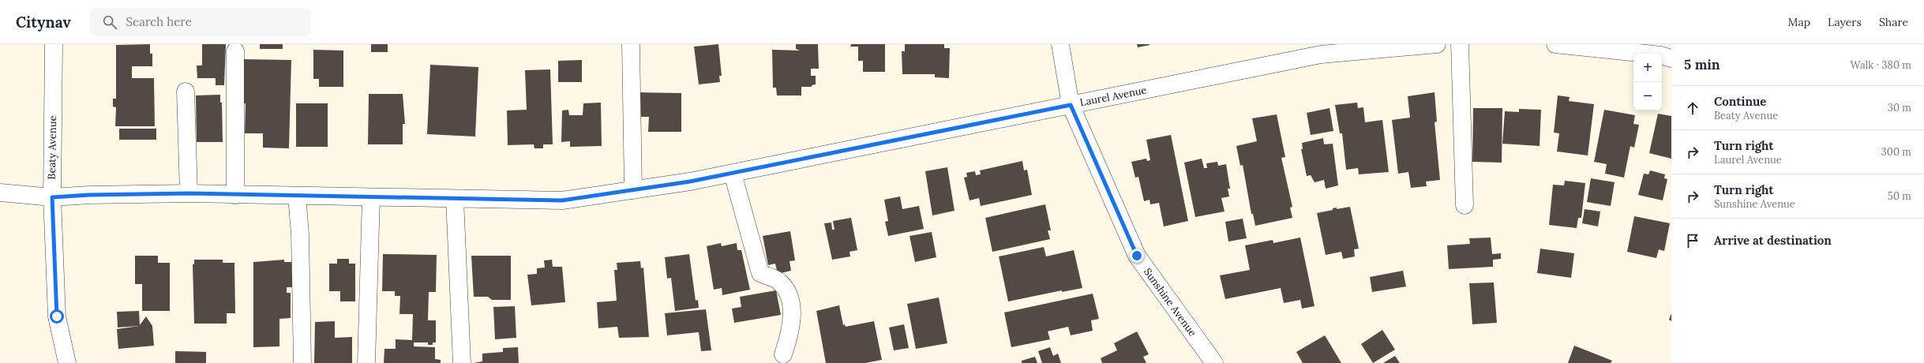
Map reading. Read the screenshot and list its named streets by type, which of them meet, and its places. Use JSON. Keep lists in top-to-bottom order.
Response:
{
  "streets": {
    "street": ["Laurel Avenue", "Beaty Avenue", "Sunshine Avenue"]
  },
  "crossings": [
    ["Laurel Avenue", "Beaty Avenue"],
    ["Laurel Avenue", "Sunshine Avenue"]
  ],
  "page": {
    "header": "Citynav",
    "search": "Search here",
    "nav": ["Map", "Layers", "Share"],
    "heading": ["5 min", "Walk · 380 m"],
    "map_buttons": ["+", "−"],
    "list": [
      ["Continue", "Beaty Avenue", "30 m"],
      ["Turn right", "Laurel Avenue", "300 m"],
      ["Turn right", "Sunshine Avenue", "50 m"],
      "Arrive at destination"
    ]
  }
}
